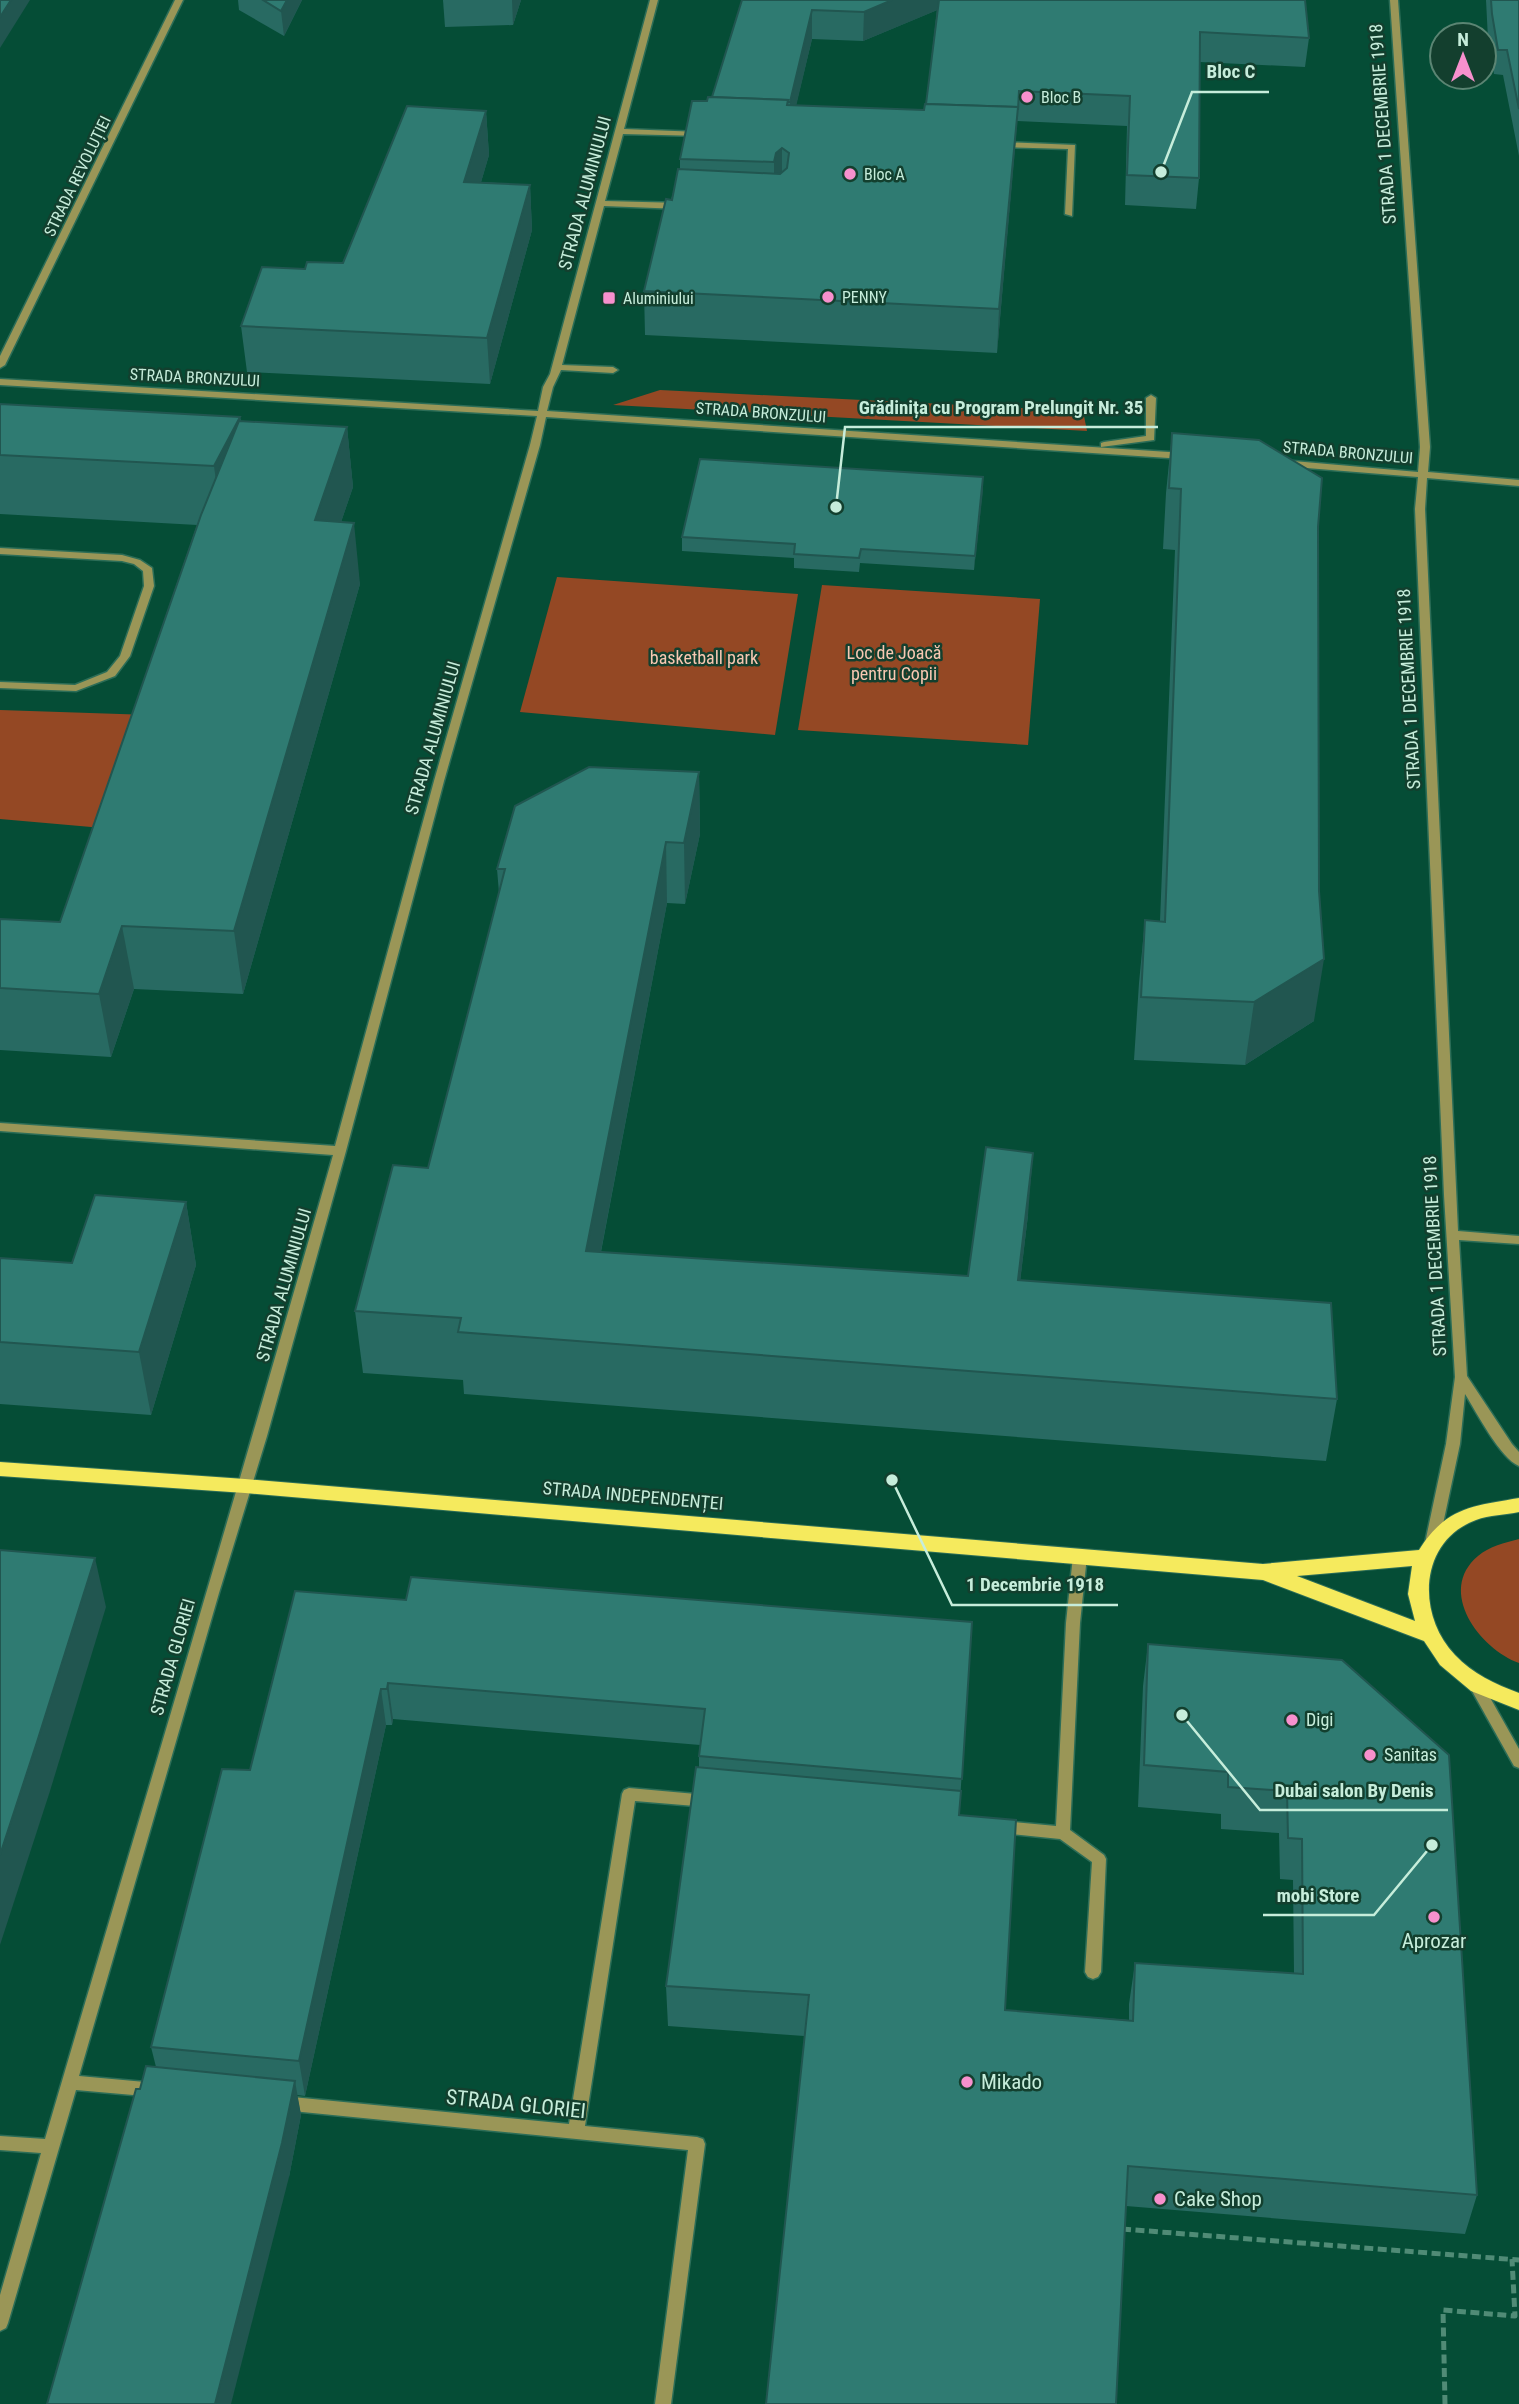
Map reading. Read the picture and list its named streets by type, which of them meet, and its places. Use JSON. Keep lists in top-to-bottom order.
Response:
{
  "streets": {
    "main road": ["STRADA INDEPENDENȚEI"],
    "street": [
      "STRADA 1 DECEMBRIE 1918",
      "STRADA REVOLUȚIEI",
      "STRADA ALUMINIULUI",
      "STRADA BRONZULUI",
      "STRADA GLORIEI"
    ]
  },
  "crossings": [
    ["STRADA 1 DECEMBRIE 1918", "STRADA BRONZULUI"],
    ["STRADA 1 DECEMBRIE 1918", "STRADA INDEPENDENȚEI"],
    ["STRADA ALUMINIULUI", "STRADA BRONZULUI"],
    ["STRADA ALUMINIULUI", "STRADA INDEPENDENȚEI"],
    ["STRADA ALUMINIULUI", "STRADA GLORIEI"],
    ["STRADA INDEPENDENȚEI", "STRADA GLORIEI"]
  ],
  "parks": ["Loc de Joacă pentru Copii", "basketball park"],
  "places": {
    "other": [
      "Bloc B",
      "Bloc C",
      "Bloc A",
      "PENNY",
      "Grădinița cu Program Prelungit Nr. 35",
      "1 Decembrie 1918",
      "Dubai salon By Denis",
      "Digi",
      "Sanitas",
      "mobi Store",
      "Aprozar",
      "Mikado",
      "Cake Shop"
    ],
    "transit": ["Aluminiului"]
  },
  "north": "top"
}
